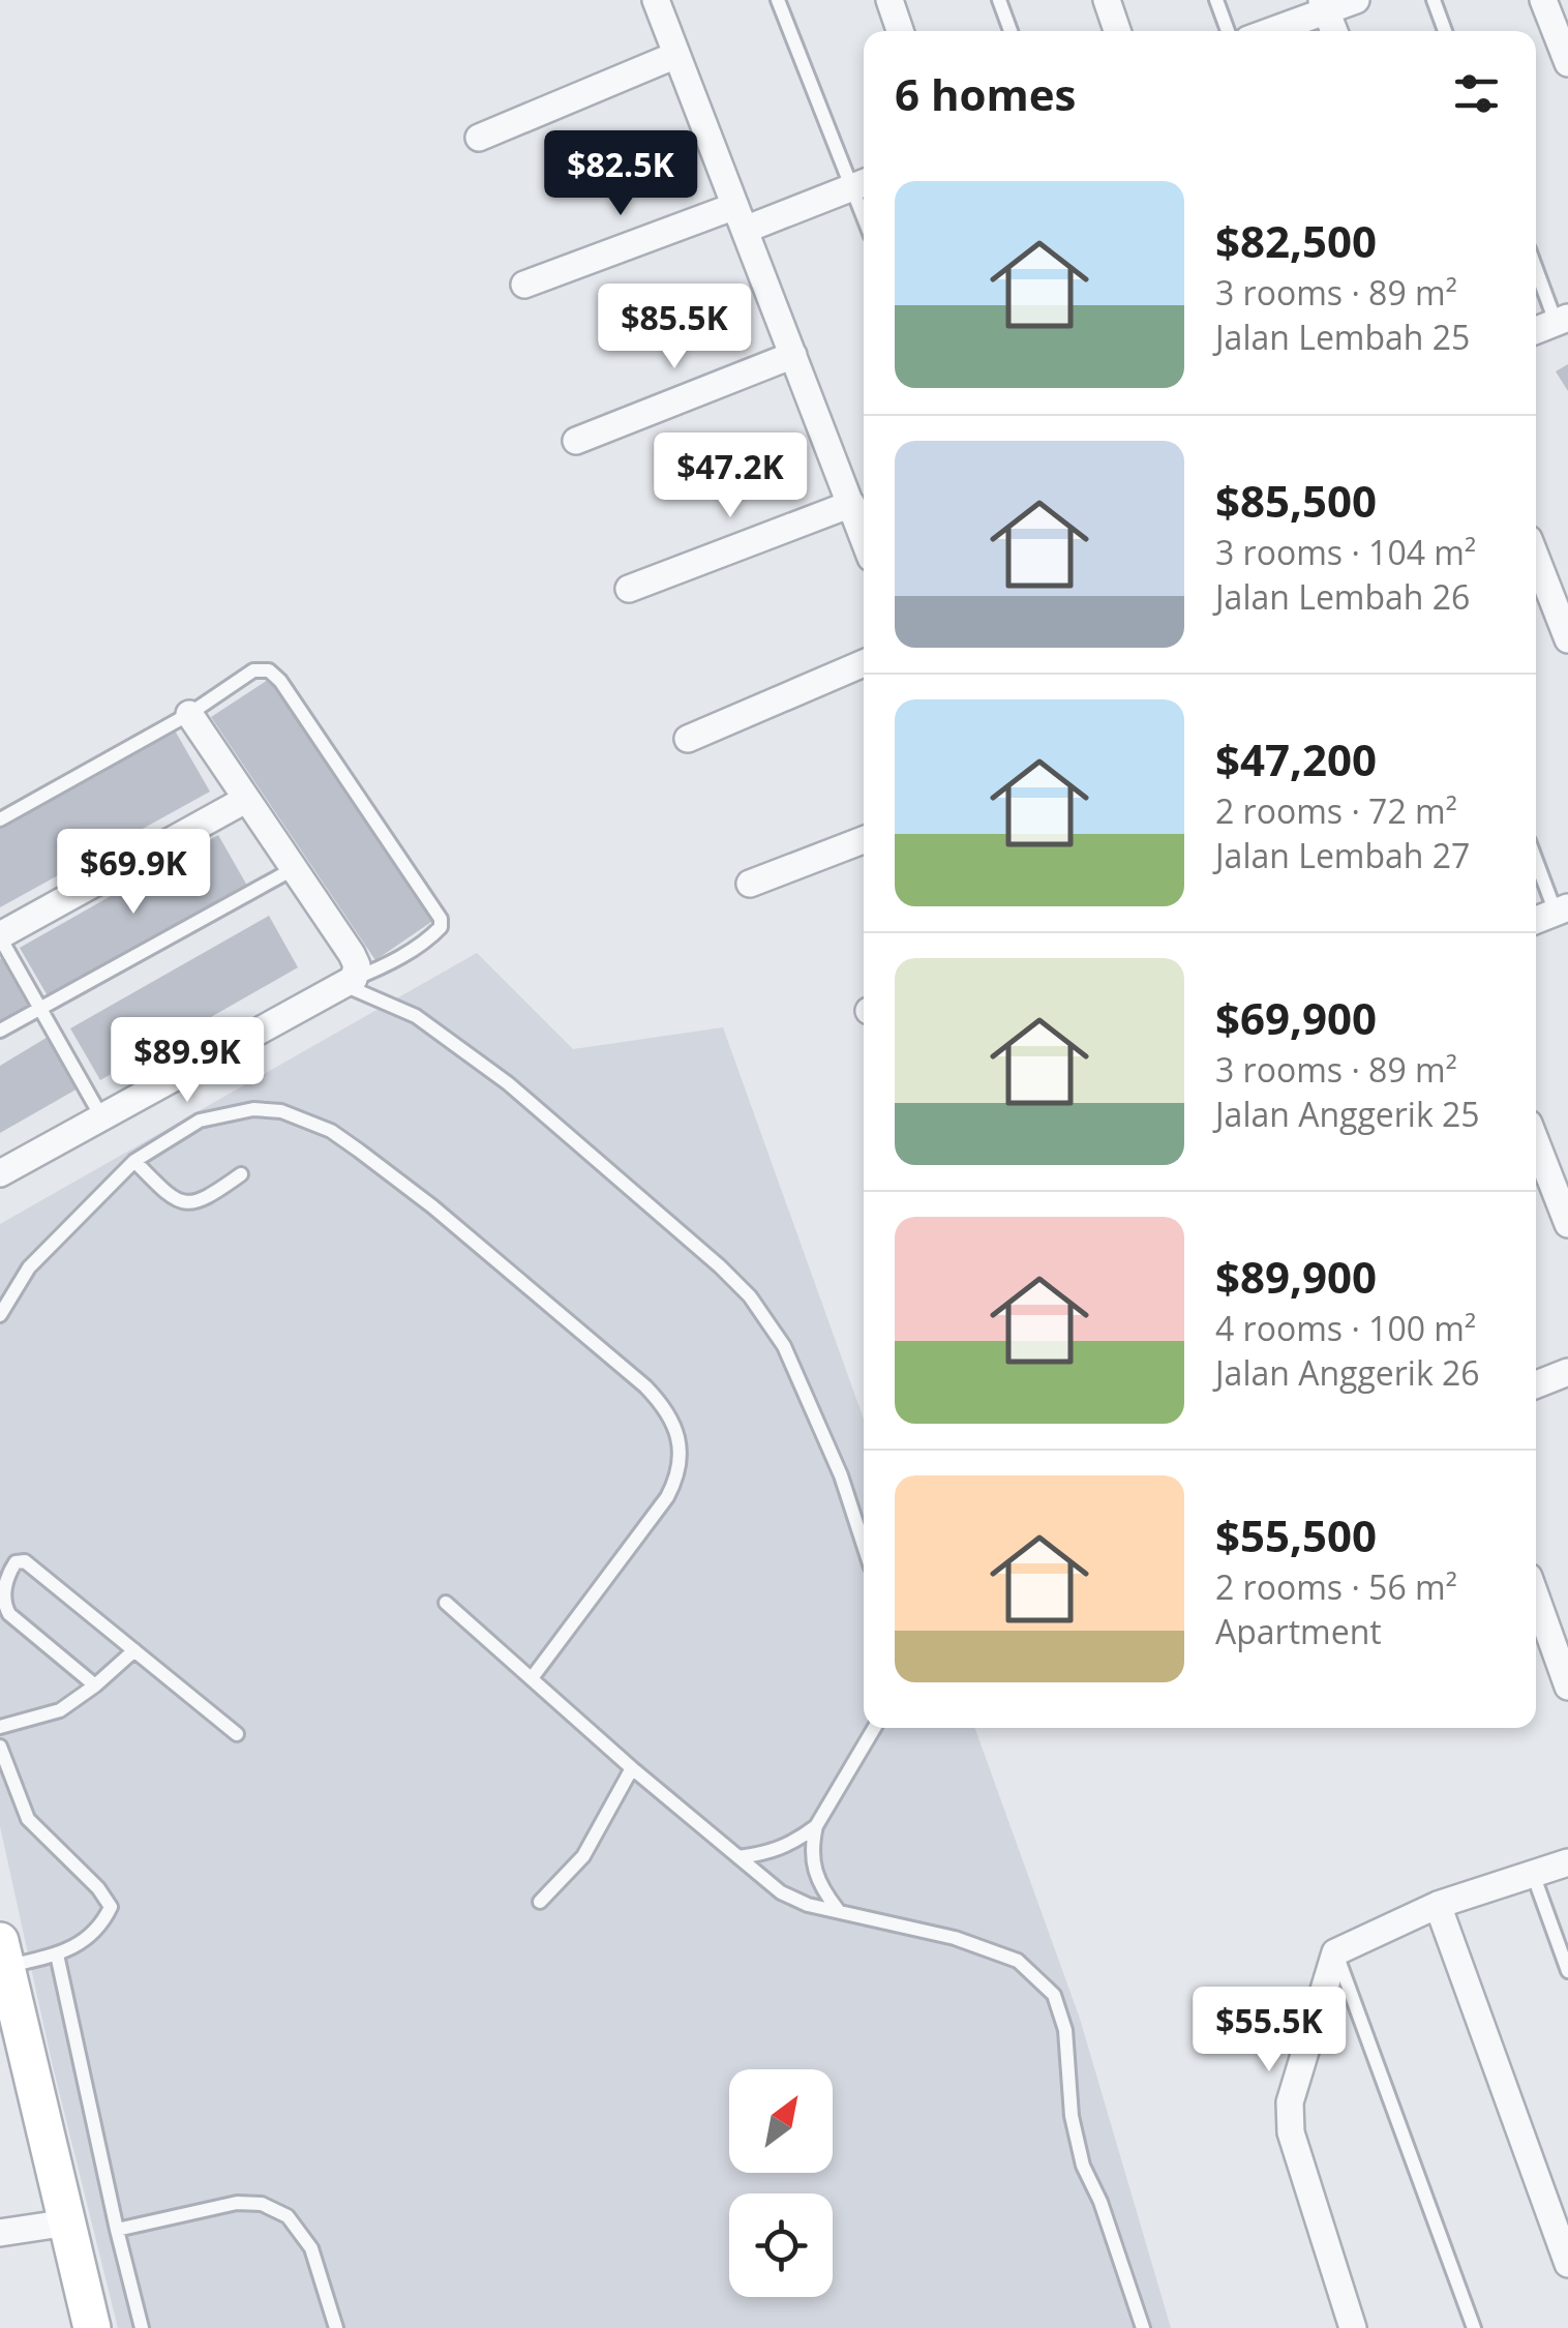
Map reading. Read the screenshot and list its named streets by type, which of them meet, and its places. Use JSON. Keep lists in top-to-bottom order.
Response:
{
  "north": "top right",
  "page": {
    "heading": "6 homes",
    "price": [
      "$82.5K",
      "$85.5K",
      "$47.2K",
      "$69.9K",
      "$89.9K",
      "$55.5K"
    ],
    "list": [
      {
        "name": "$82,500",
        "note": "3 rooms · 89 m² · Jalan Lembah 25"
      },
      {
        "name": "$85,500",
        "note": "3 rooms · 104 m² · Jalan Lembah 26"
      },
      {
        "name": "$47,200",
        "note": "2 rooms · 72 m² · Jalan Lembah 27"
      },
      {
        "name": "$69,900",
        "note": "3 rooms · 89 m² · Jalan Anggerik 25"
      },
      {
        "name": "$89,900",
        "note": "4 rooms · 100 m² · Jalan Anggerik 26"
      },
      {
        "name": "$55,500",
        "note": "2 rooms · 56 m² · Apartment"
      }
    ]
  }
}
